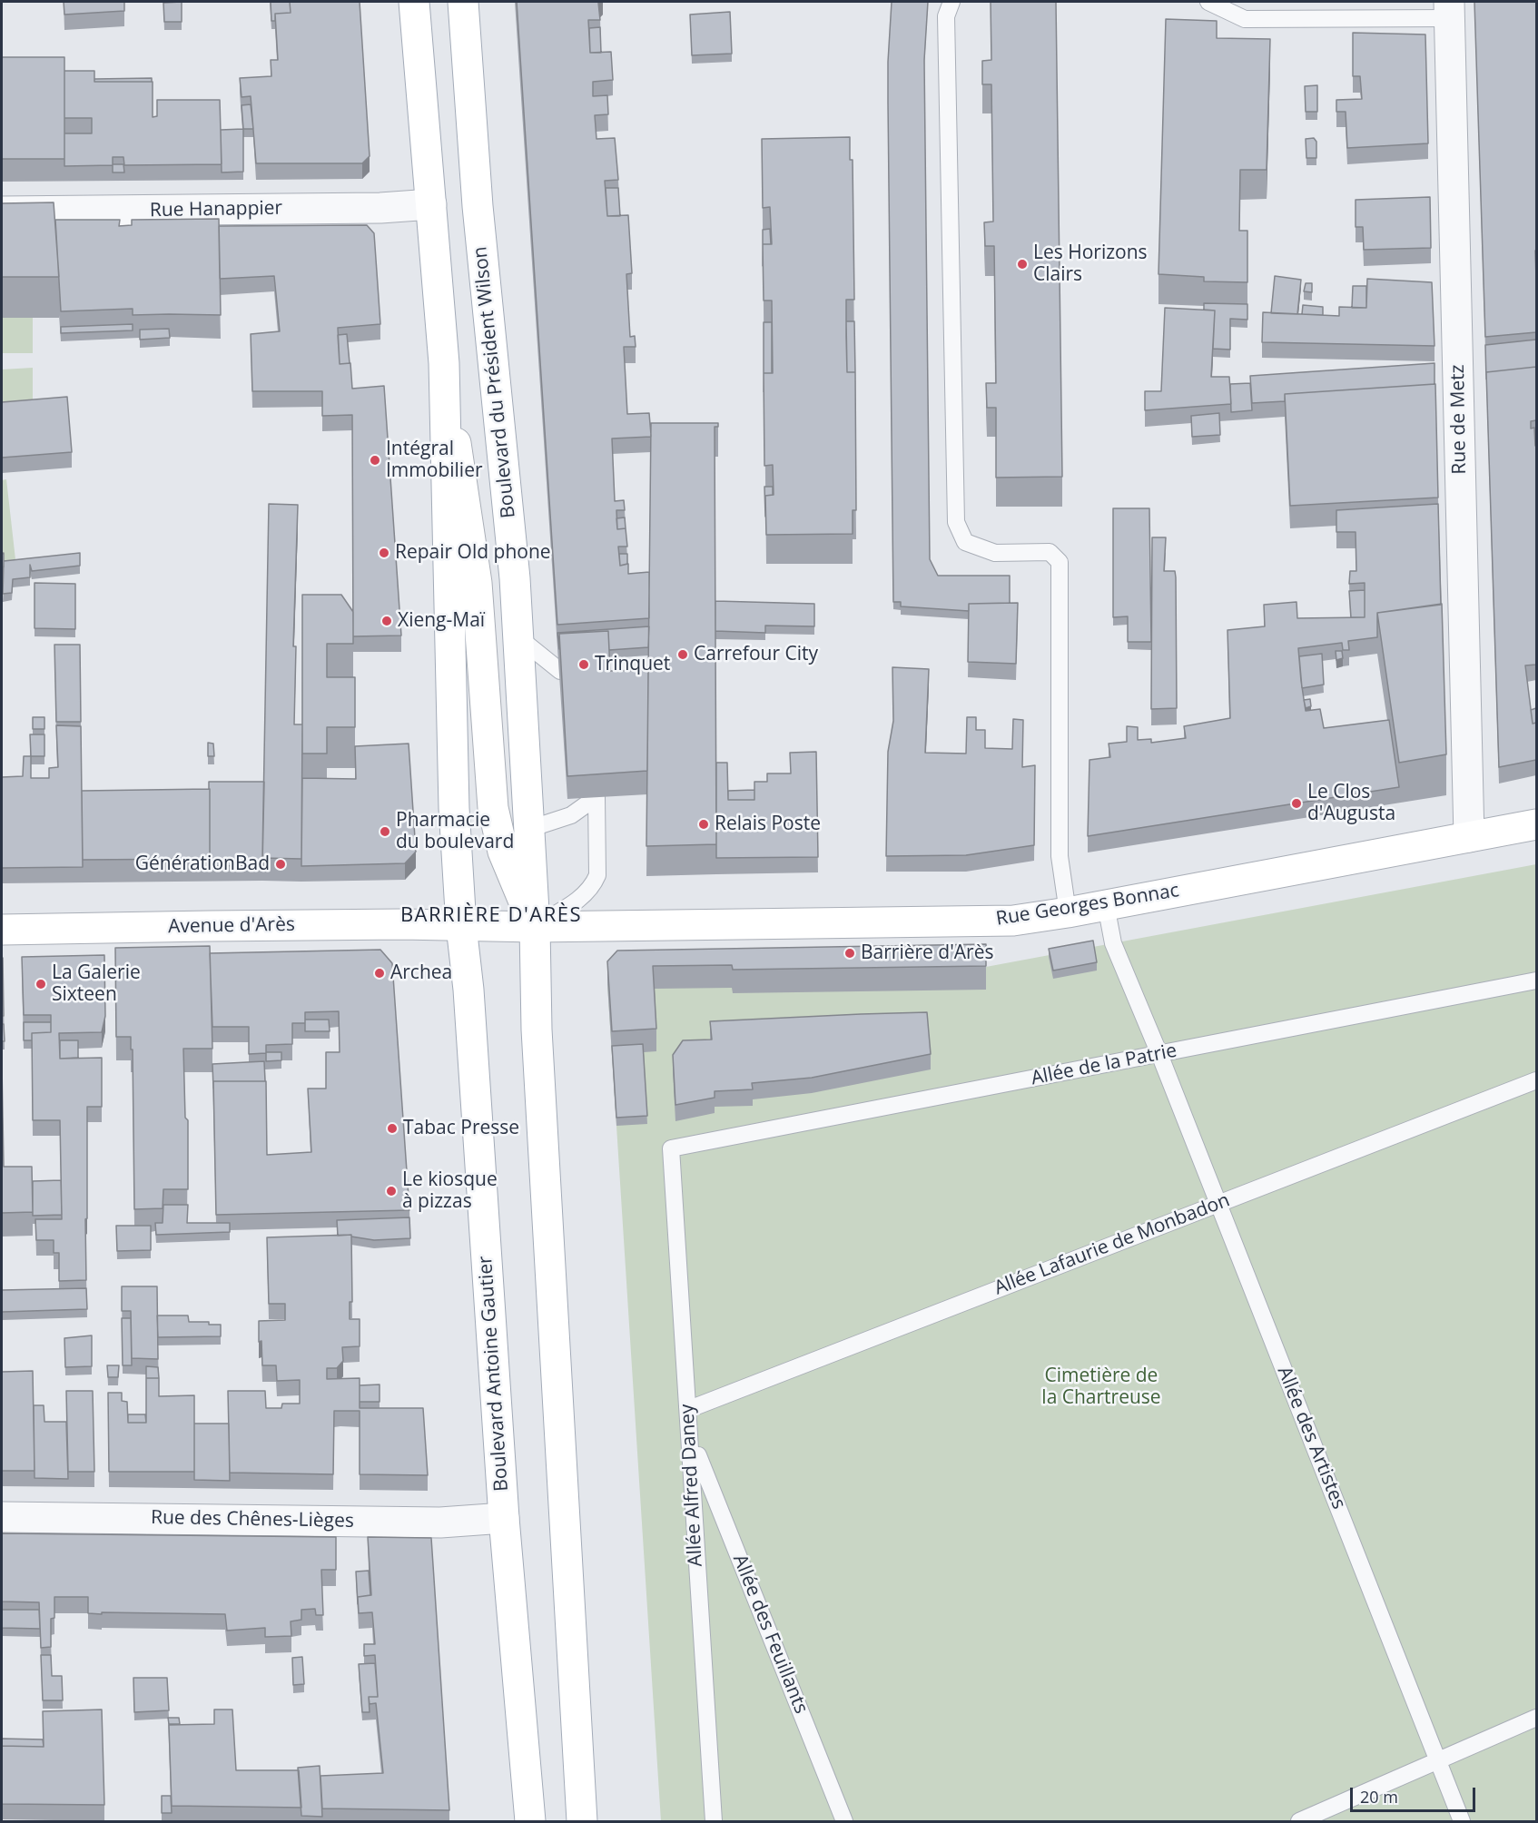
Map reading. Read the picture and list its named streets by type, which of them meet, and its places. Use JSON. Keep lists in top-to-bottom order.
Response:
{
  "streets": {
    "main road": [
      "Boulevard du Président Wilson",
      "Rue Georges Bonnac",
      "Avenue d'Arès",
      "Boulevard Antoine Gautier"
    ],
    "street": ["Rue Hanappier", "Rue de Metz", "Rue des Chênes-Lièges"],
    "lane": [
      "Allée de la Patrie",
      "Allée Lafaurie de Monbadon",
      "Allée des Artistes",
      "Allée Alfred Daney",
      "Allée des Feuillants"
    ]
  },
  "crossings": [
    ["Boulevard du Président Wilson", "Rue Georges Bonnac"],
    ["Rue de Metz", "Rue Georges Bonnac"],
    ["Rue Georges Bonnac", "Avenue d'Arès"],
    ["Rue Georges Bonnac", "Boulevard Antoine Gautier"],
    ["Rue Georges Bonnac", "Allée des Artistes"],
    ["Avenue d'Arès", "Boulevard Antoine Gautier"],
    ["Allée de la Patrie", "Allée des Artistes"],
    ["Allée de la Patrie", "Allée Alfred Daney"],
    ["Allée Lafaurie de Monbadon", "Allée des Artistes"],
    ["Allée Lafaurie de Monbadon", "Allée Alfred Daney"],
    ["Boulevard Antoine Gautier", "Rue des Chênes-Lièges"],
    ["Allée Alfred Daney", "Allée des Feuillants"]
  ],
  "districts": ["BARRIÈRE D'ARÈS"],
  "parks": ["Cimetière de la Chartreuse"],
  "places": [
    "Les Horizons Clairs",
    "Intégral Immobilier",
    "Repair Old phone",
    "Xieng-Maï",
    "Carrefour City",
    "Trinquet",
    "Le Clos d'Augusta",
    "Relais Poste",
    "Pharmacie du boulevard",
    "GénérationBad",
    "Barrière d'Arès",
    "Archea",
    "La Galerie Sixteen",
    "Tabac Presse",
    "Le kiosque à pizzas"
  ],
  "scale_bar": "20 m"
}
